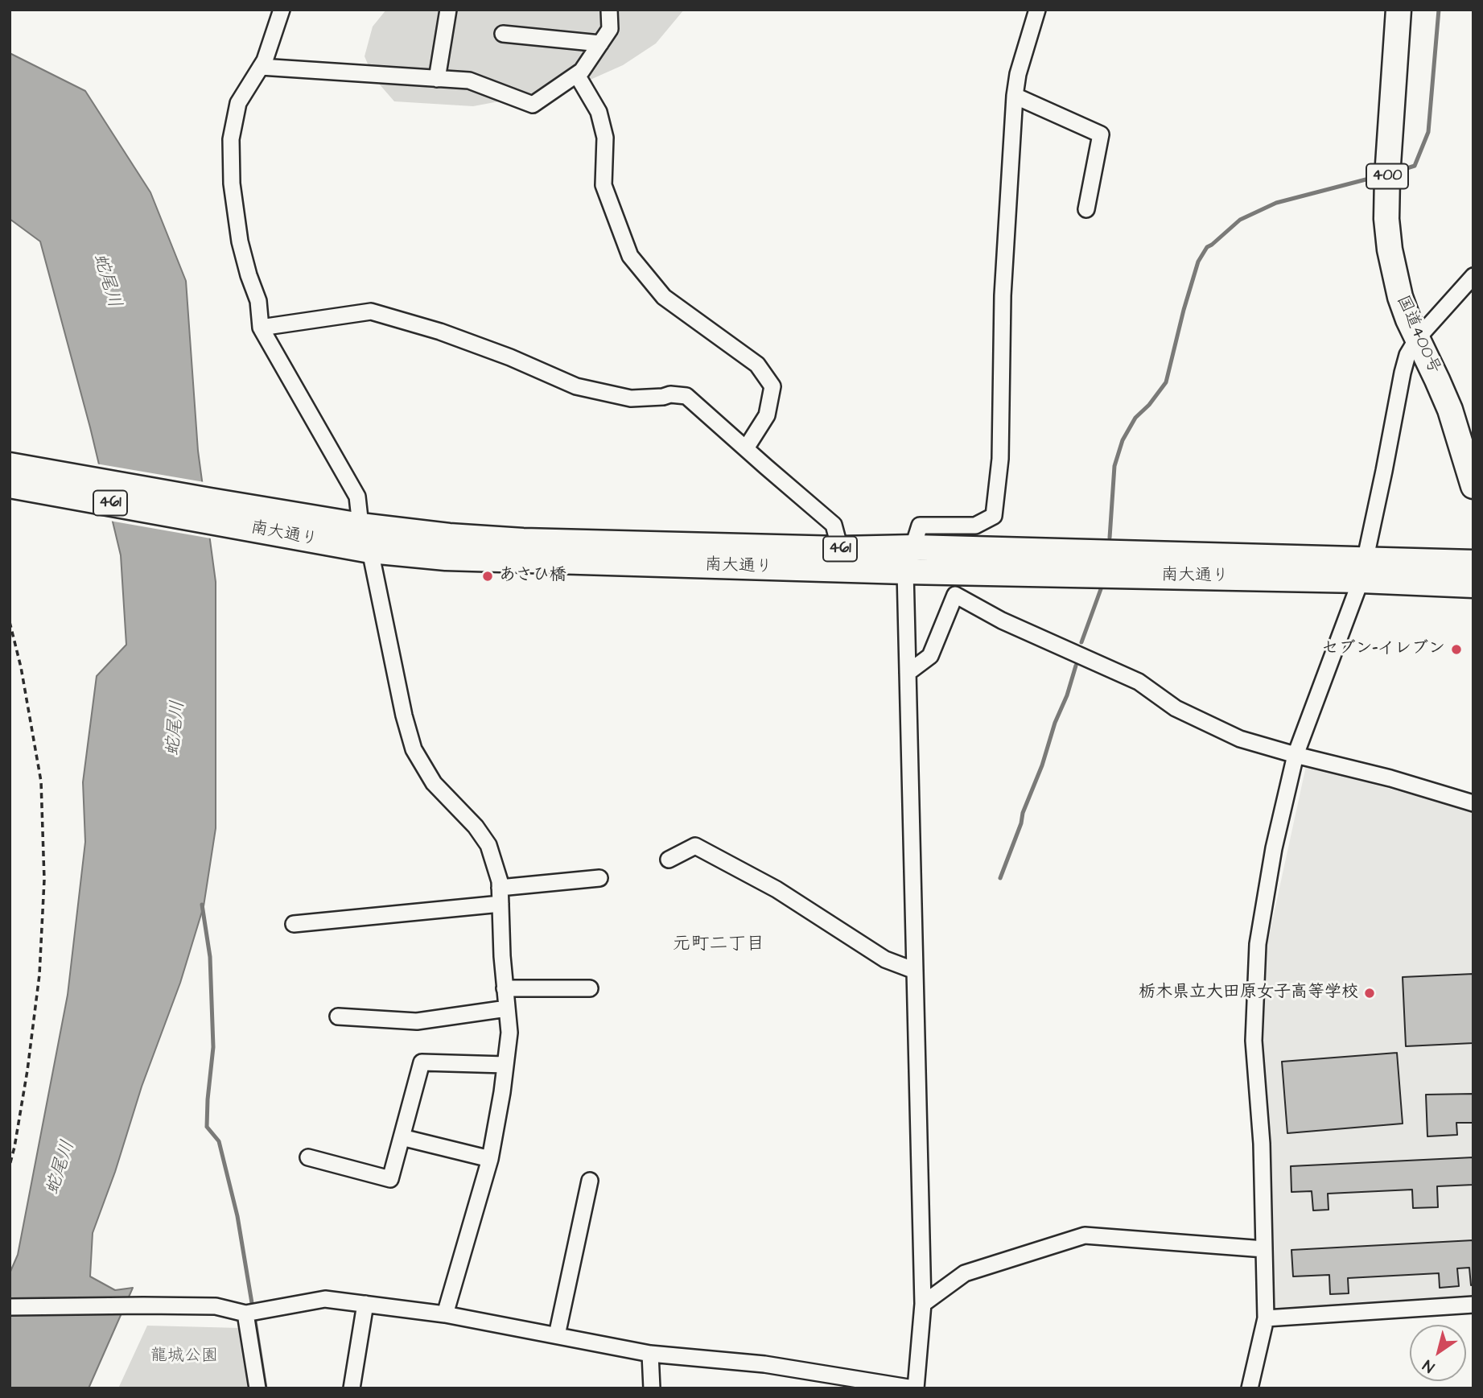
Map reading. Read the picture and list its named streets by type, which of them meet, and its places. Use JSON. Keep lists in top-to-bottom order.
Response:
{
  "streets": {
    "highway": [
      "400",
      "国道400号",
      "461",
      "南大通り"
    ]
  },
  "districts": ["元町二丁目"],
  "water": ["蛇尾川"],
  "parks": ["龍城公園"],
  "places": ["あさひ橋", "セブン-イレブン", "栃木県立大田原女子高等学校"],
  "north": "bottom left"
}
